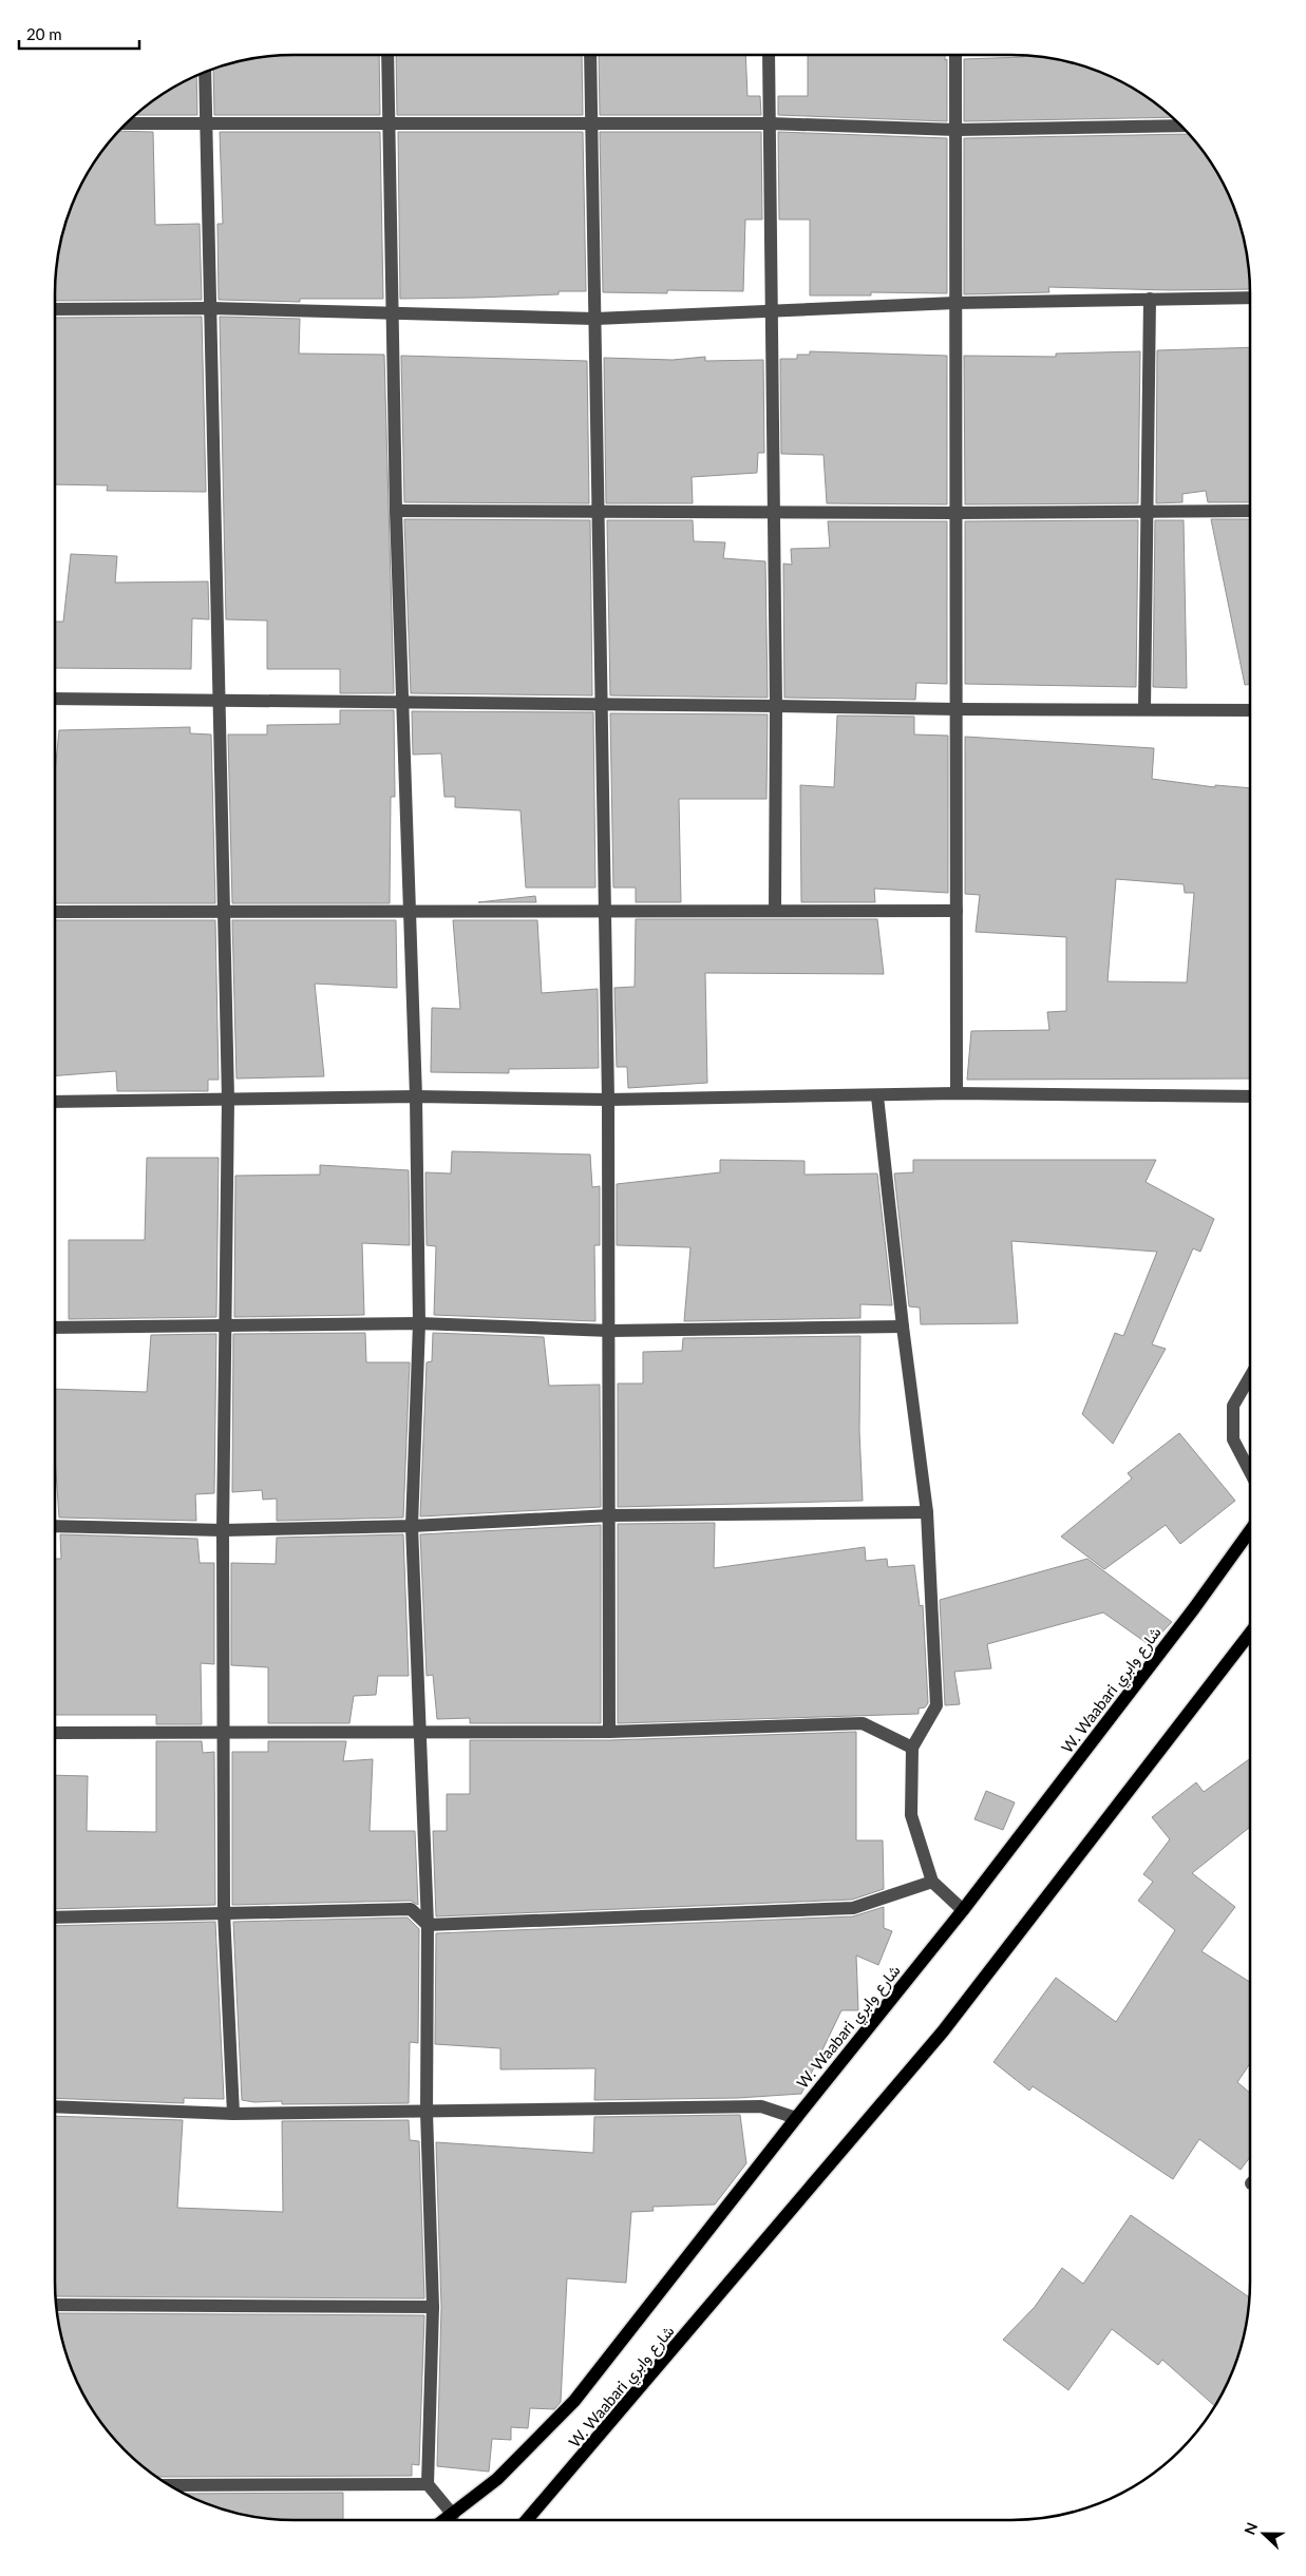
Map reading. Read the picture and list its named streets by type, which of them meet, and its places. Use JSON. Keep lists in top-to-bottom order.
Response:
{
  "streets": {
    "main road": ["W. Waabari شارع وابري"]
  },
  "scale_bar": "20 m",
  "north": "left"
}
